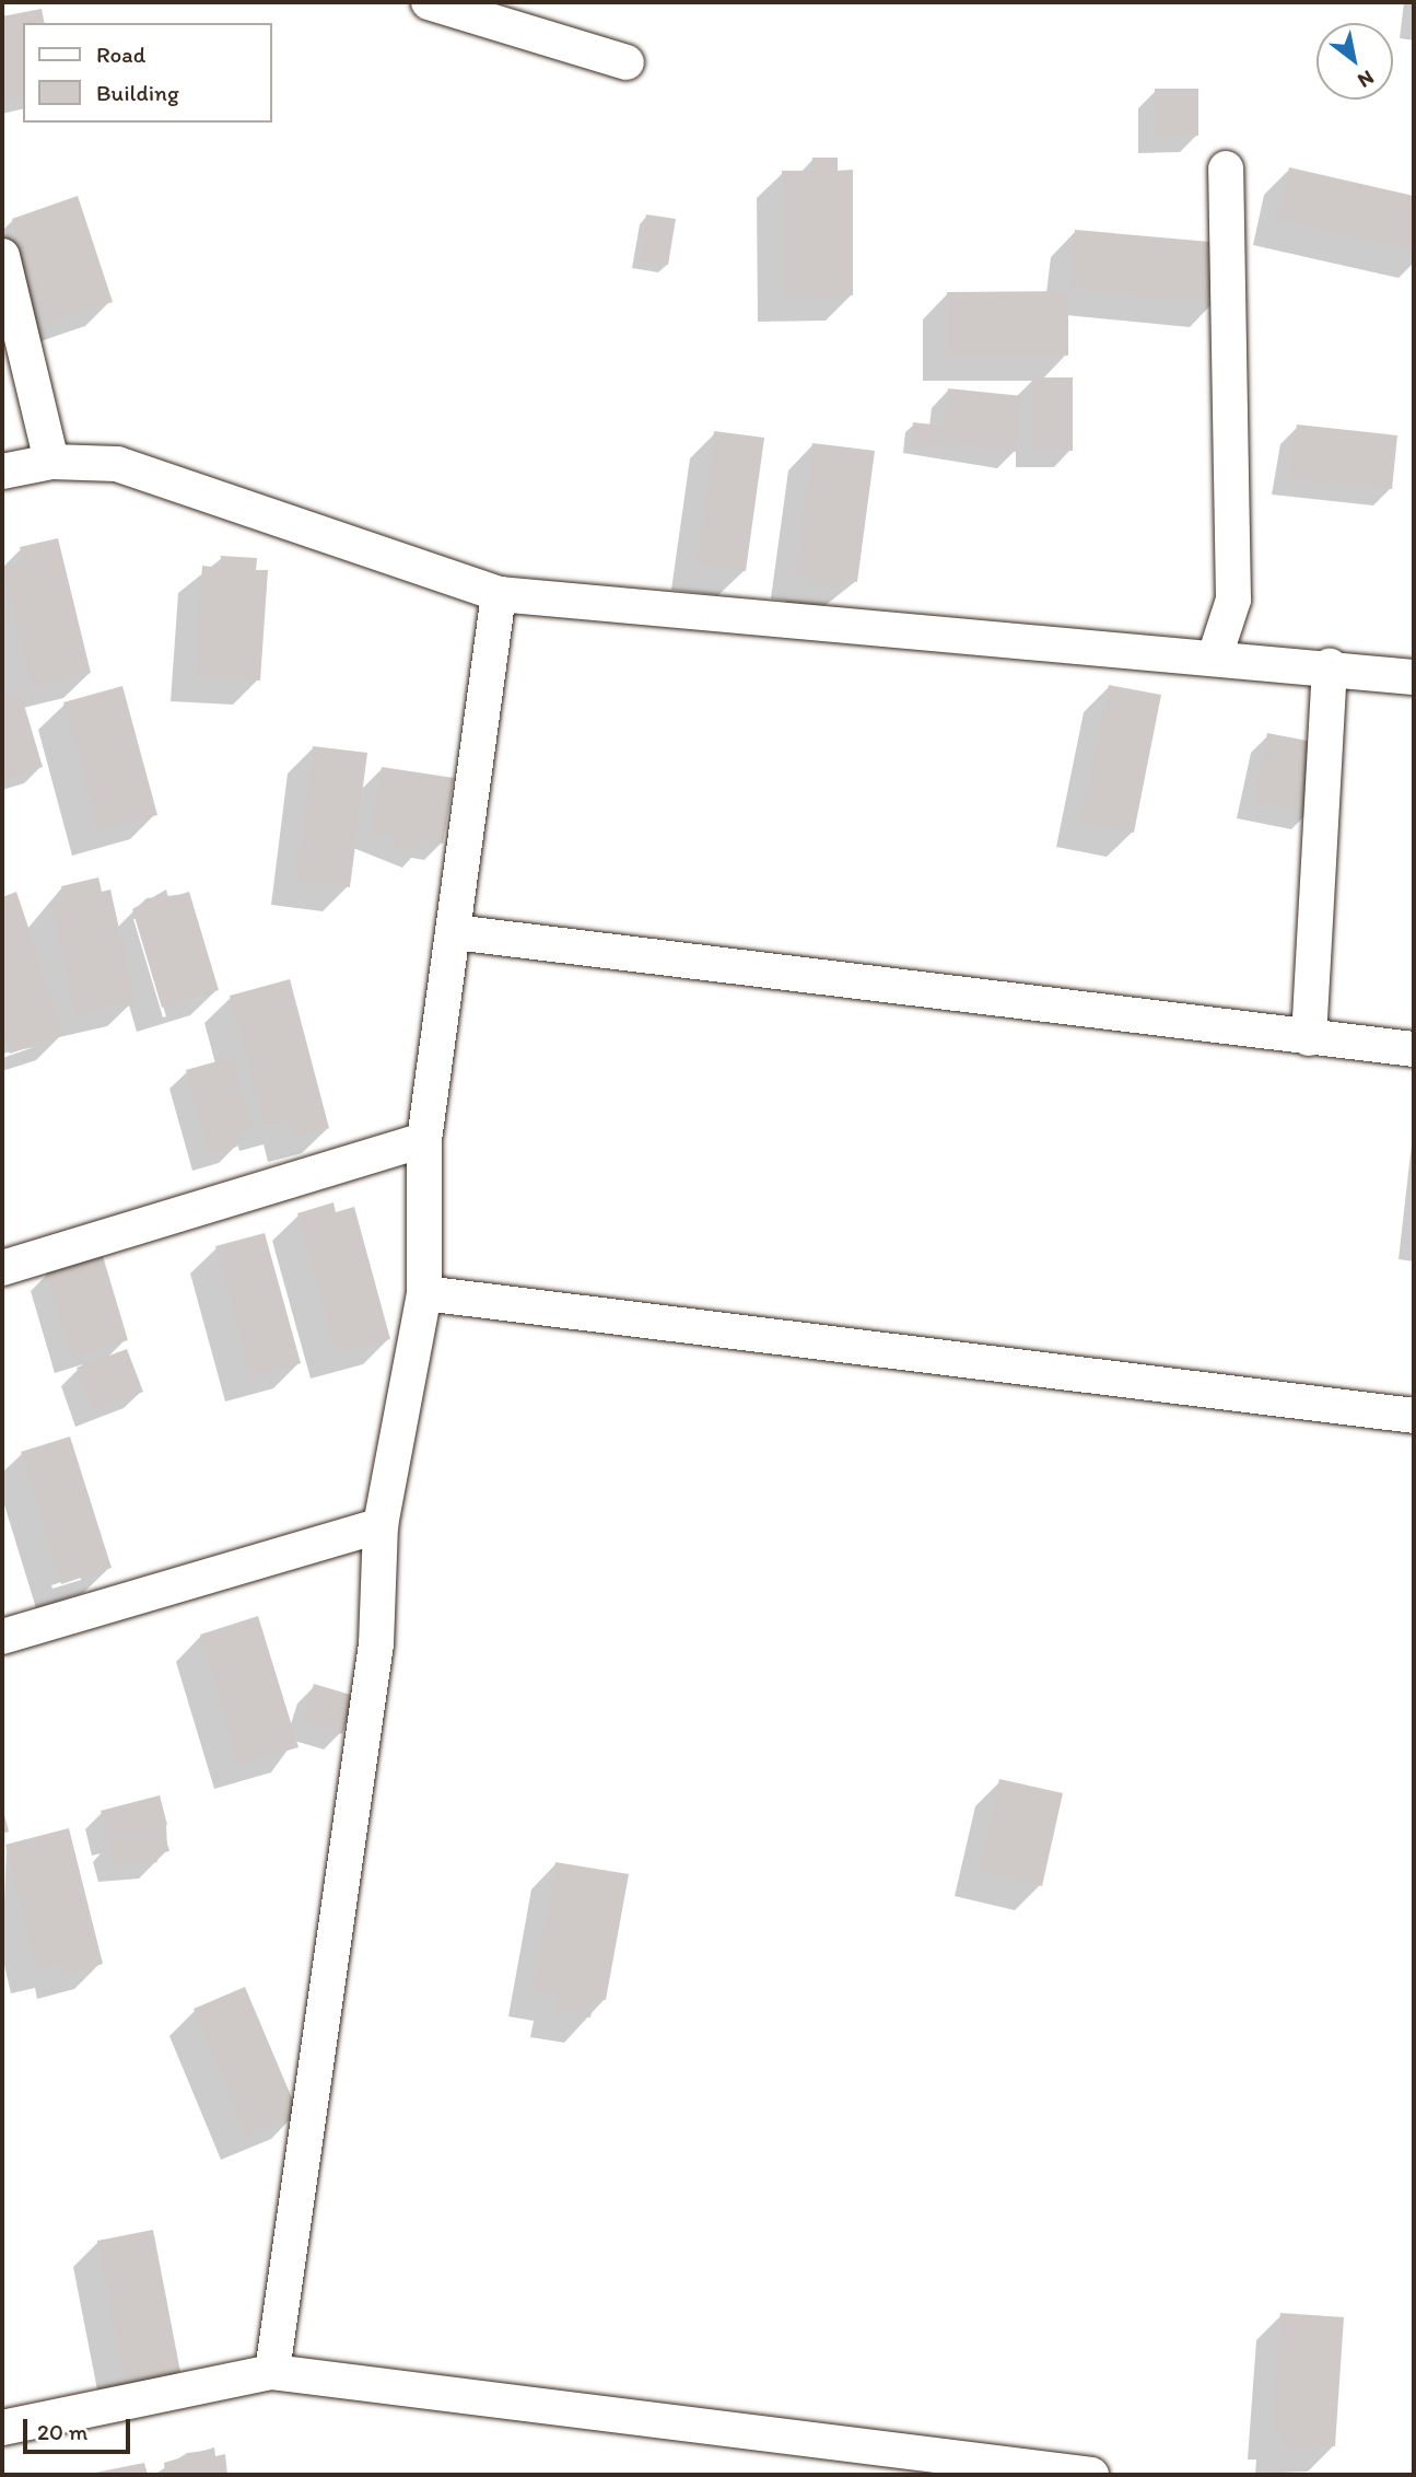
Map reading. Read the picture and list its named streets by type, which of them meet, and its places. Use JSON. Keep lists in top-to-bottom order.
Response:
{
  "legend": ["Road", "Building"],
  "scale_bar": "20 m",
  "north": "bottom right"
}
